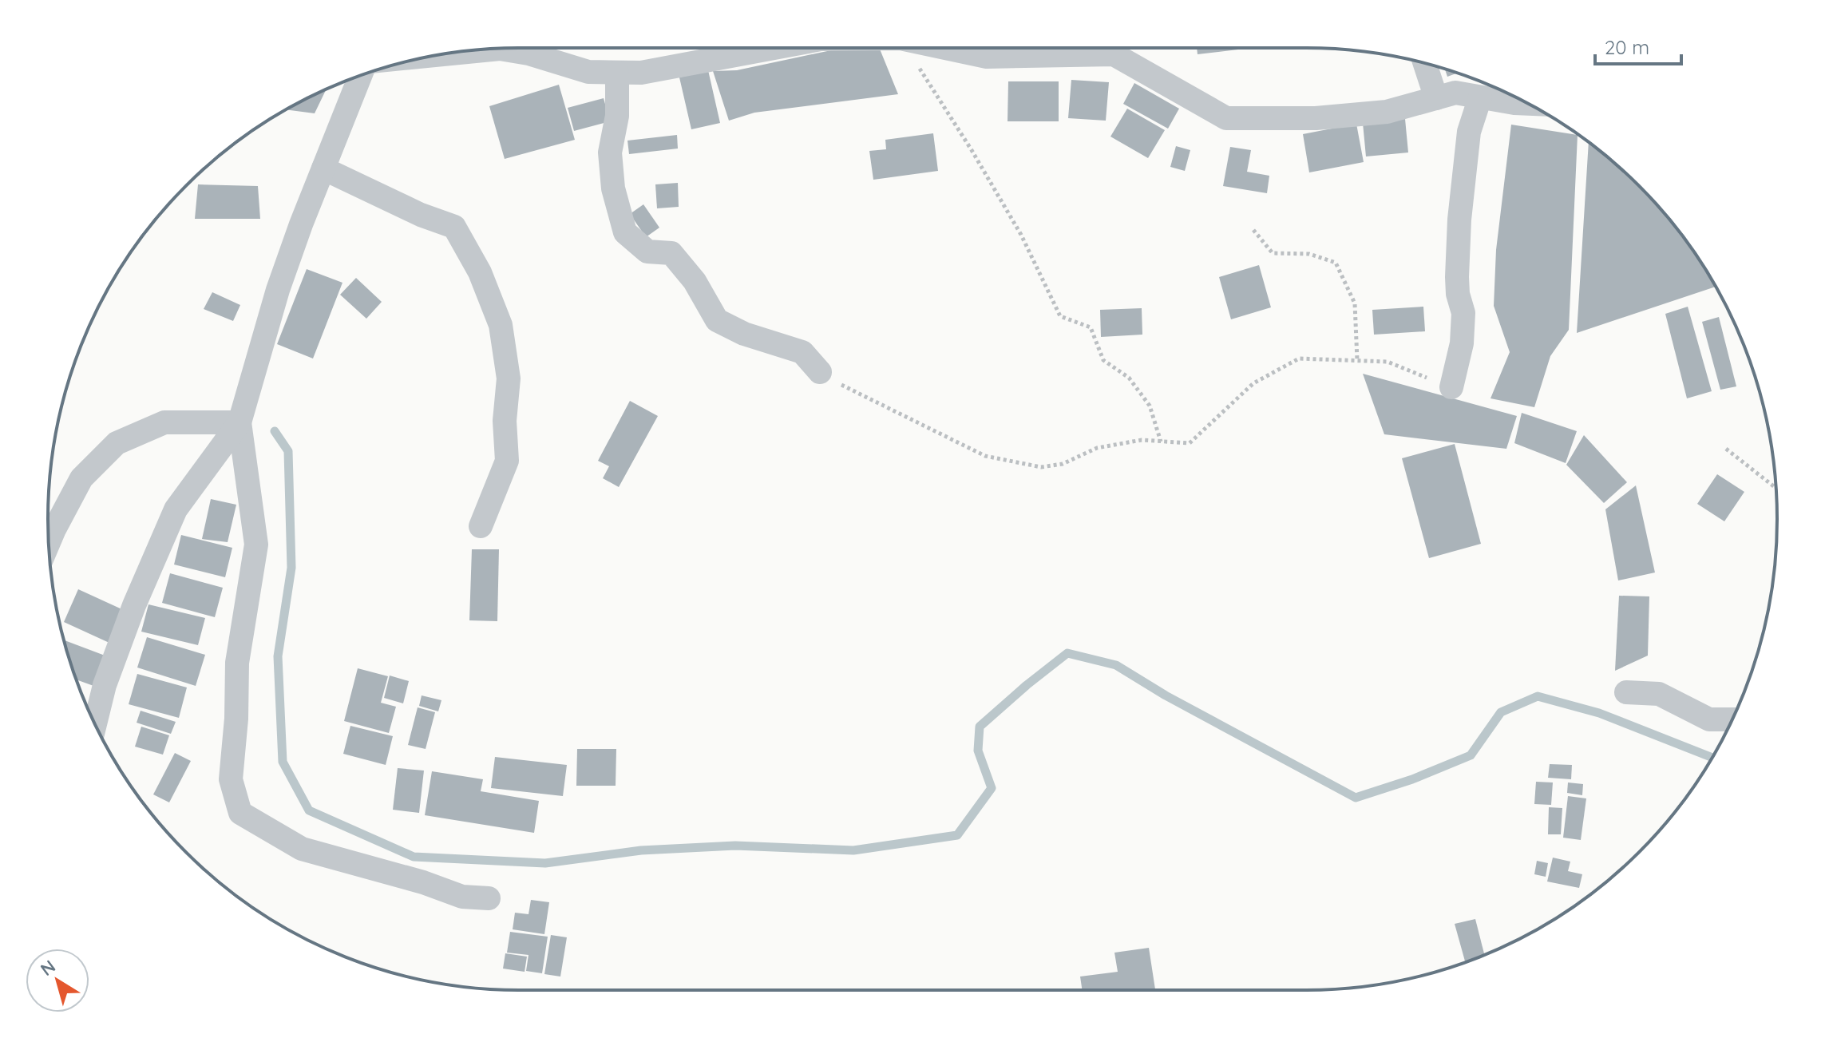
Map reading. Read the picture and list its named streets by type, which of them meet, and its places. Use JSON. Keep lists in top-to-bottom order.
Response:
{
  "scale_bar": "20 m",
  "north": "top left"
}
